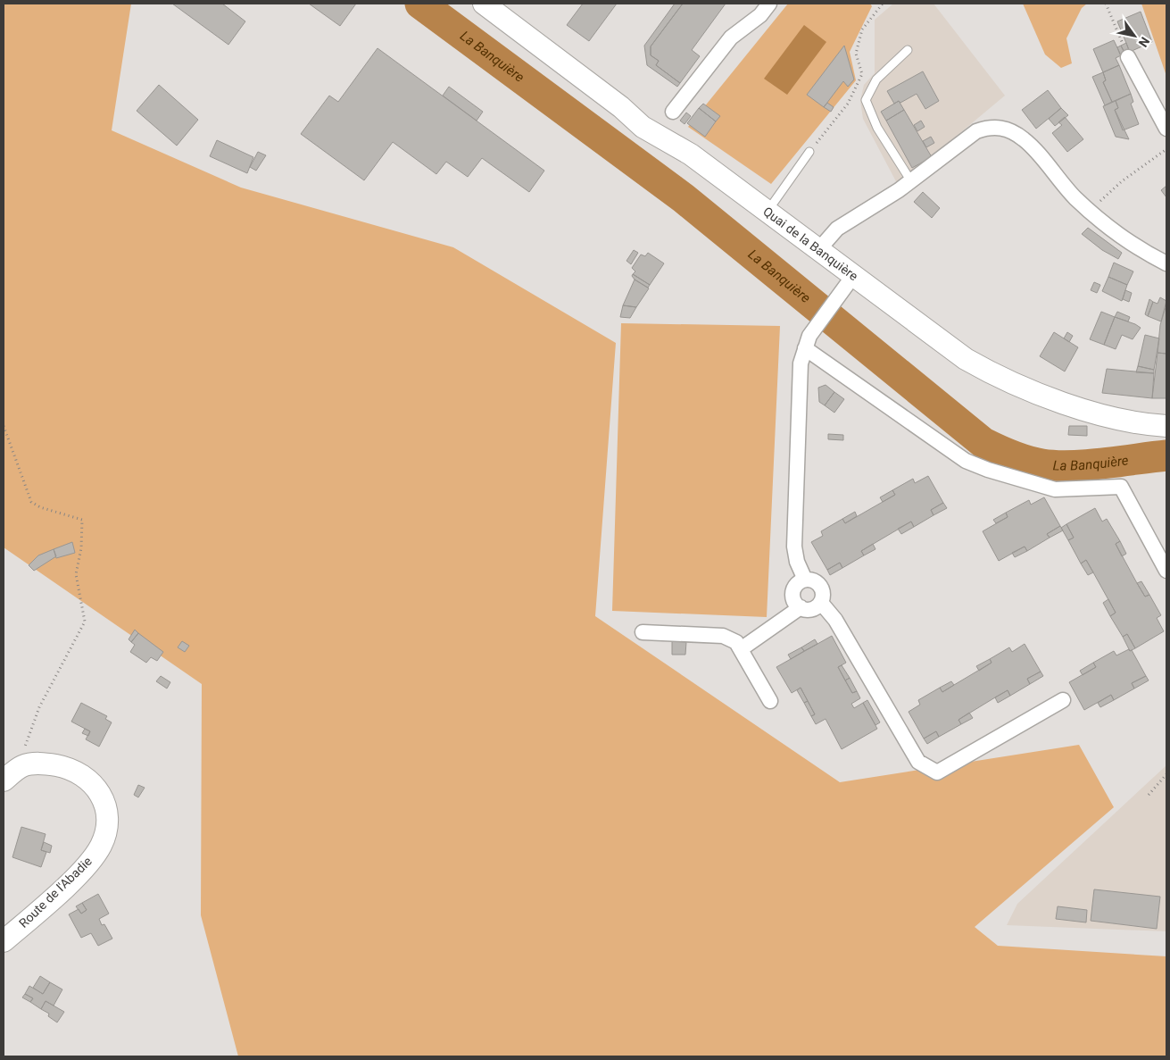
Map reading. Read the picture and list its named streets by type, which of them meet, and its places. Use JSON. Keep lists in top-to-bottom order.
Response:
{
  "streets": {
    "street": ["Quai de la Banquière", "Route de l'Abadie"]
  },
  "water": ["La Banquière"],
  "north": "bottom right"
}
